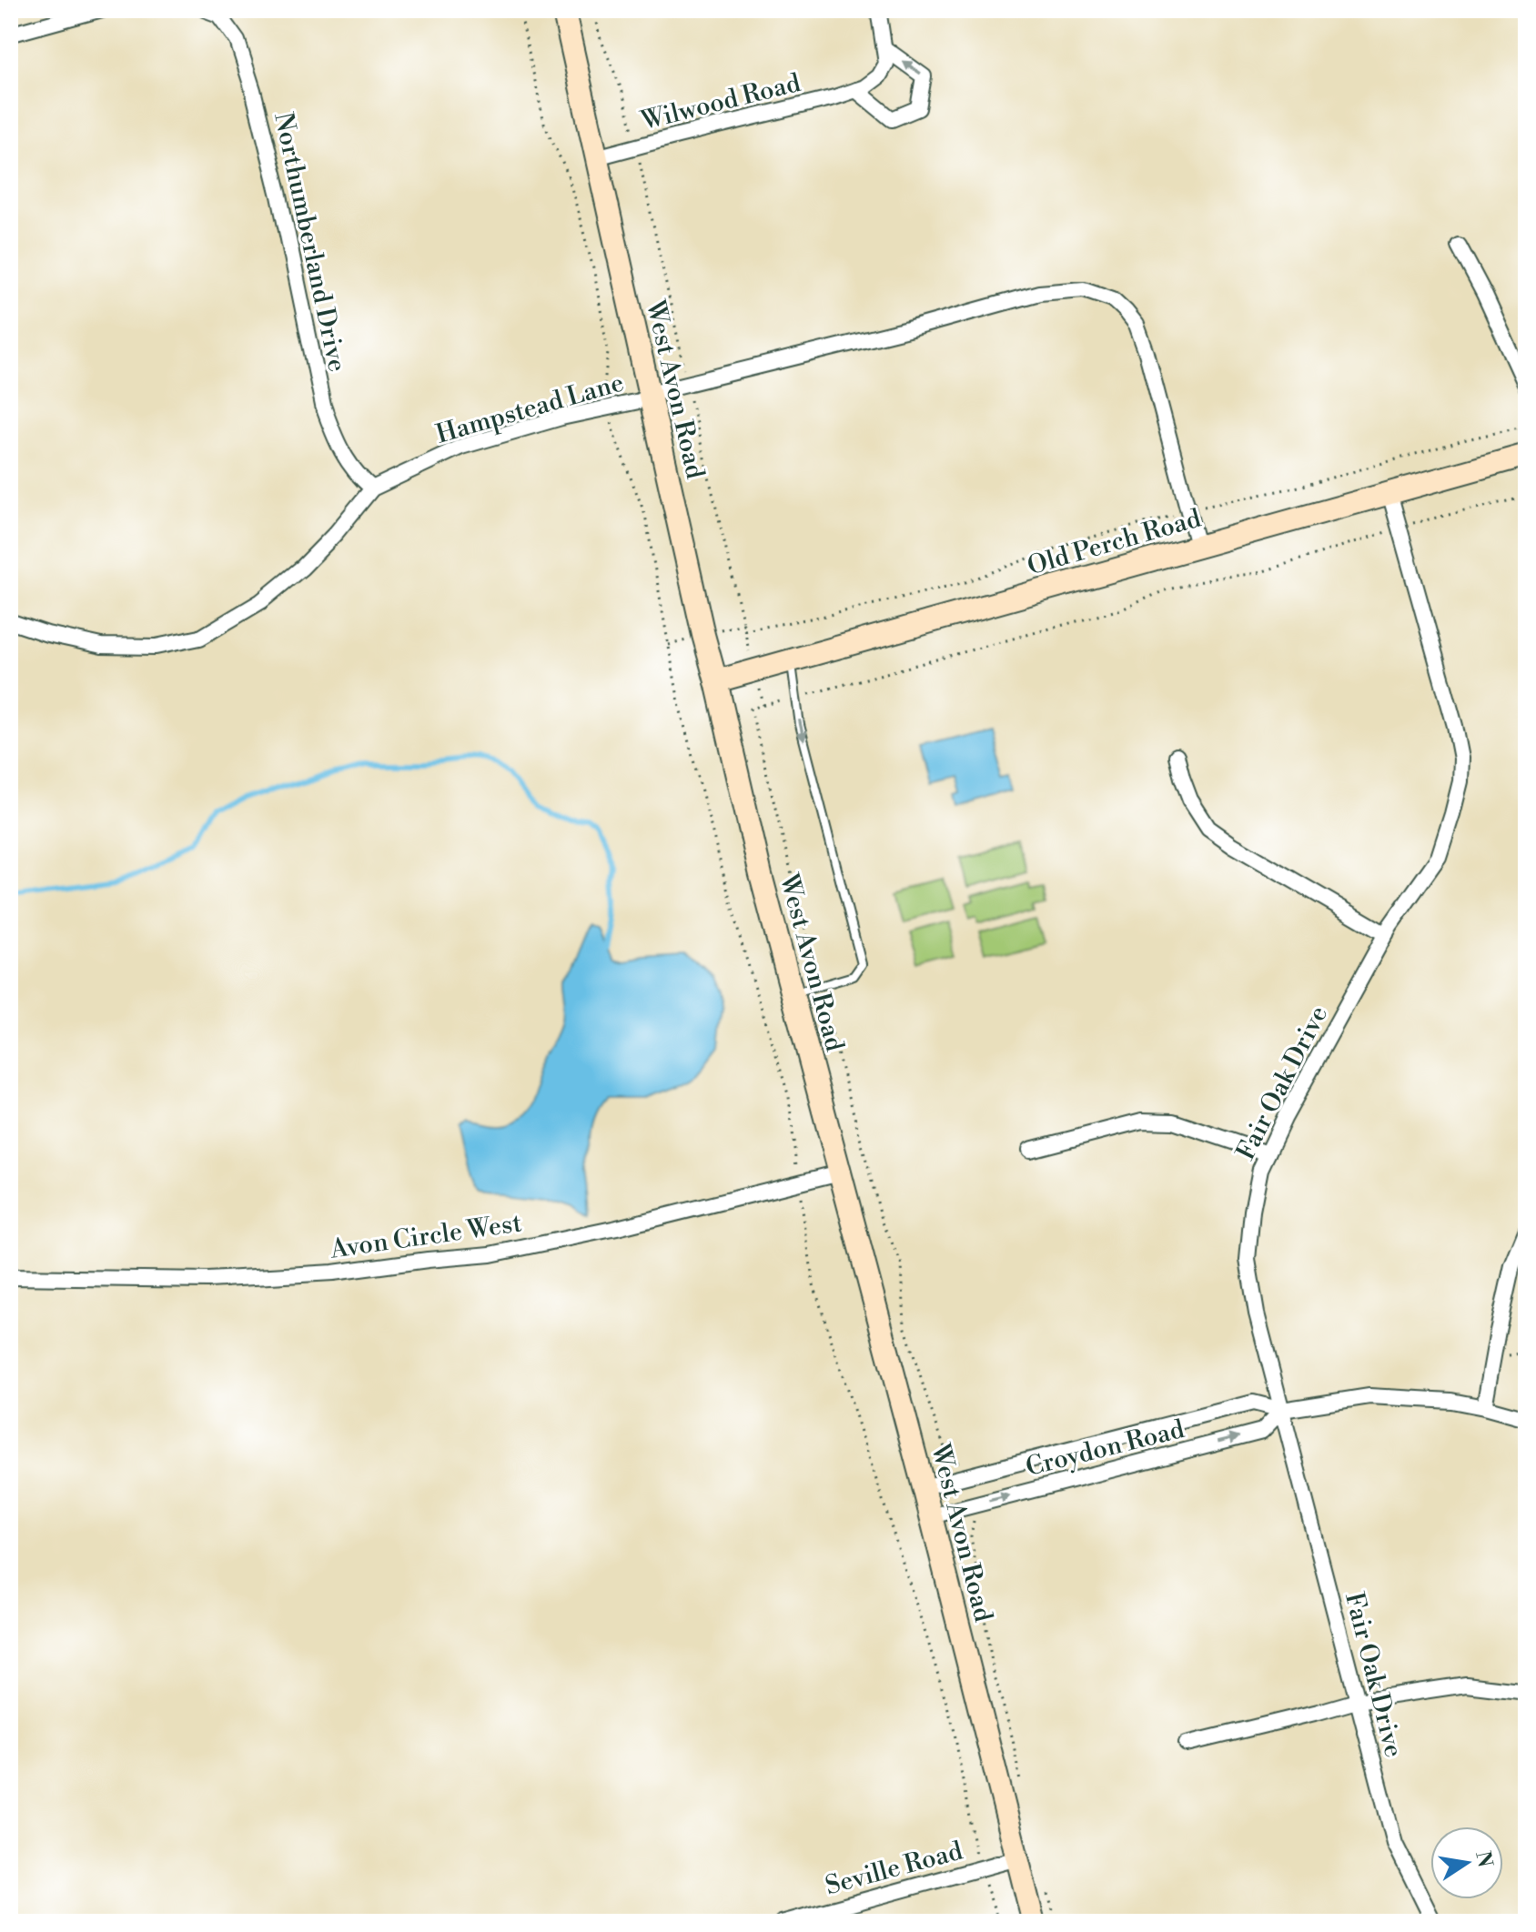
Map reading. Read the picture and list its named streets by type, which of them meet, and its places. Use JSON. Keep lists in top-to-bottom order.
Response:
{
  "streets": {
    "street": [
      "Wilwood Road",
      "Northumberland Drive",
      "West Avon Road",
      "Hampstead Lane",
      "Old Perch Road",
      "Fair Oak Drive",
      "Avon Circle West",
      "Croydon Road",
      "Seville Road"
    ]
  },
  "crossings": [
    ["Wilwood Road", "West Avon Road"],
    ["Northumberland Drive", "Hampstead Lane"],
    ["West Avon Road", "Hampstead Lane"],
    ["West Avon Road", "Old Perch Road"],
    ["West Avon Road", "Avon Circle West"],
    ["West Avon Road", "Croydon Road"],
    ["West Avon Road", "Seville Road"],
    ["Hampstead Lane", "Old Perch Road"],
    ["Old Perch Road", "Fair Oak Drive"],
    ["Fair Oak Drive", "Croydon Road"]
  ],
  "north": "right"
}
